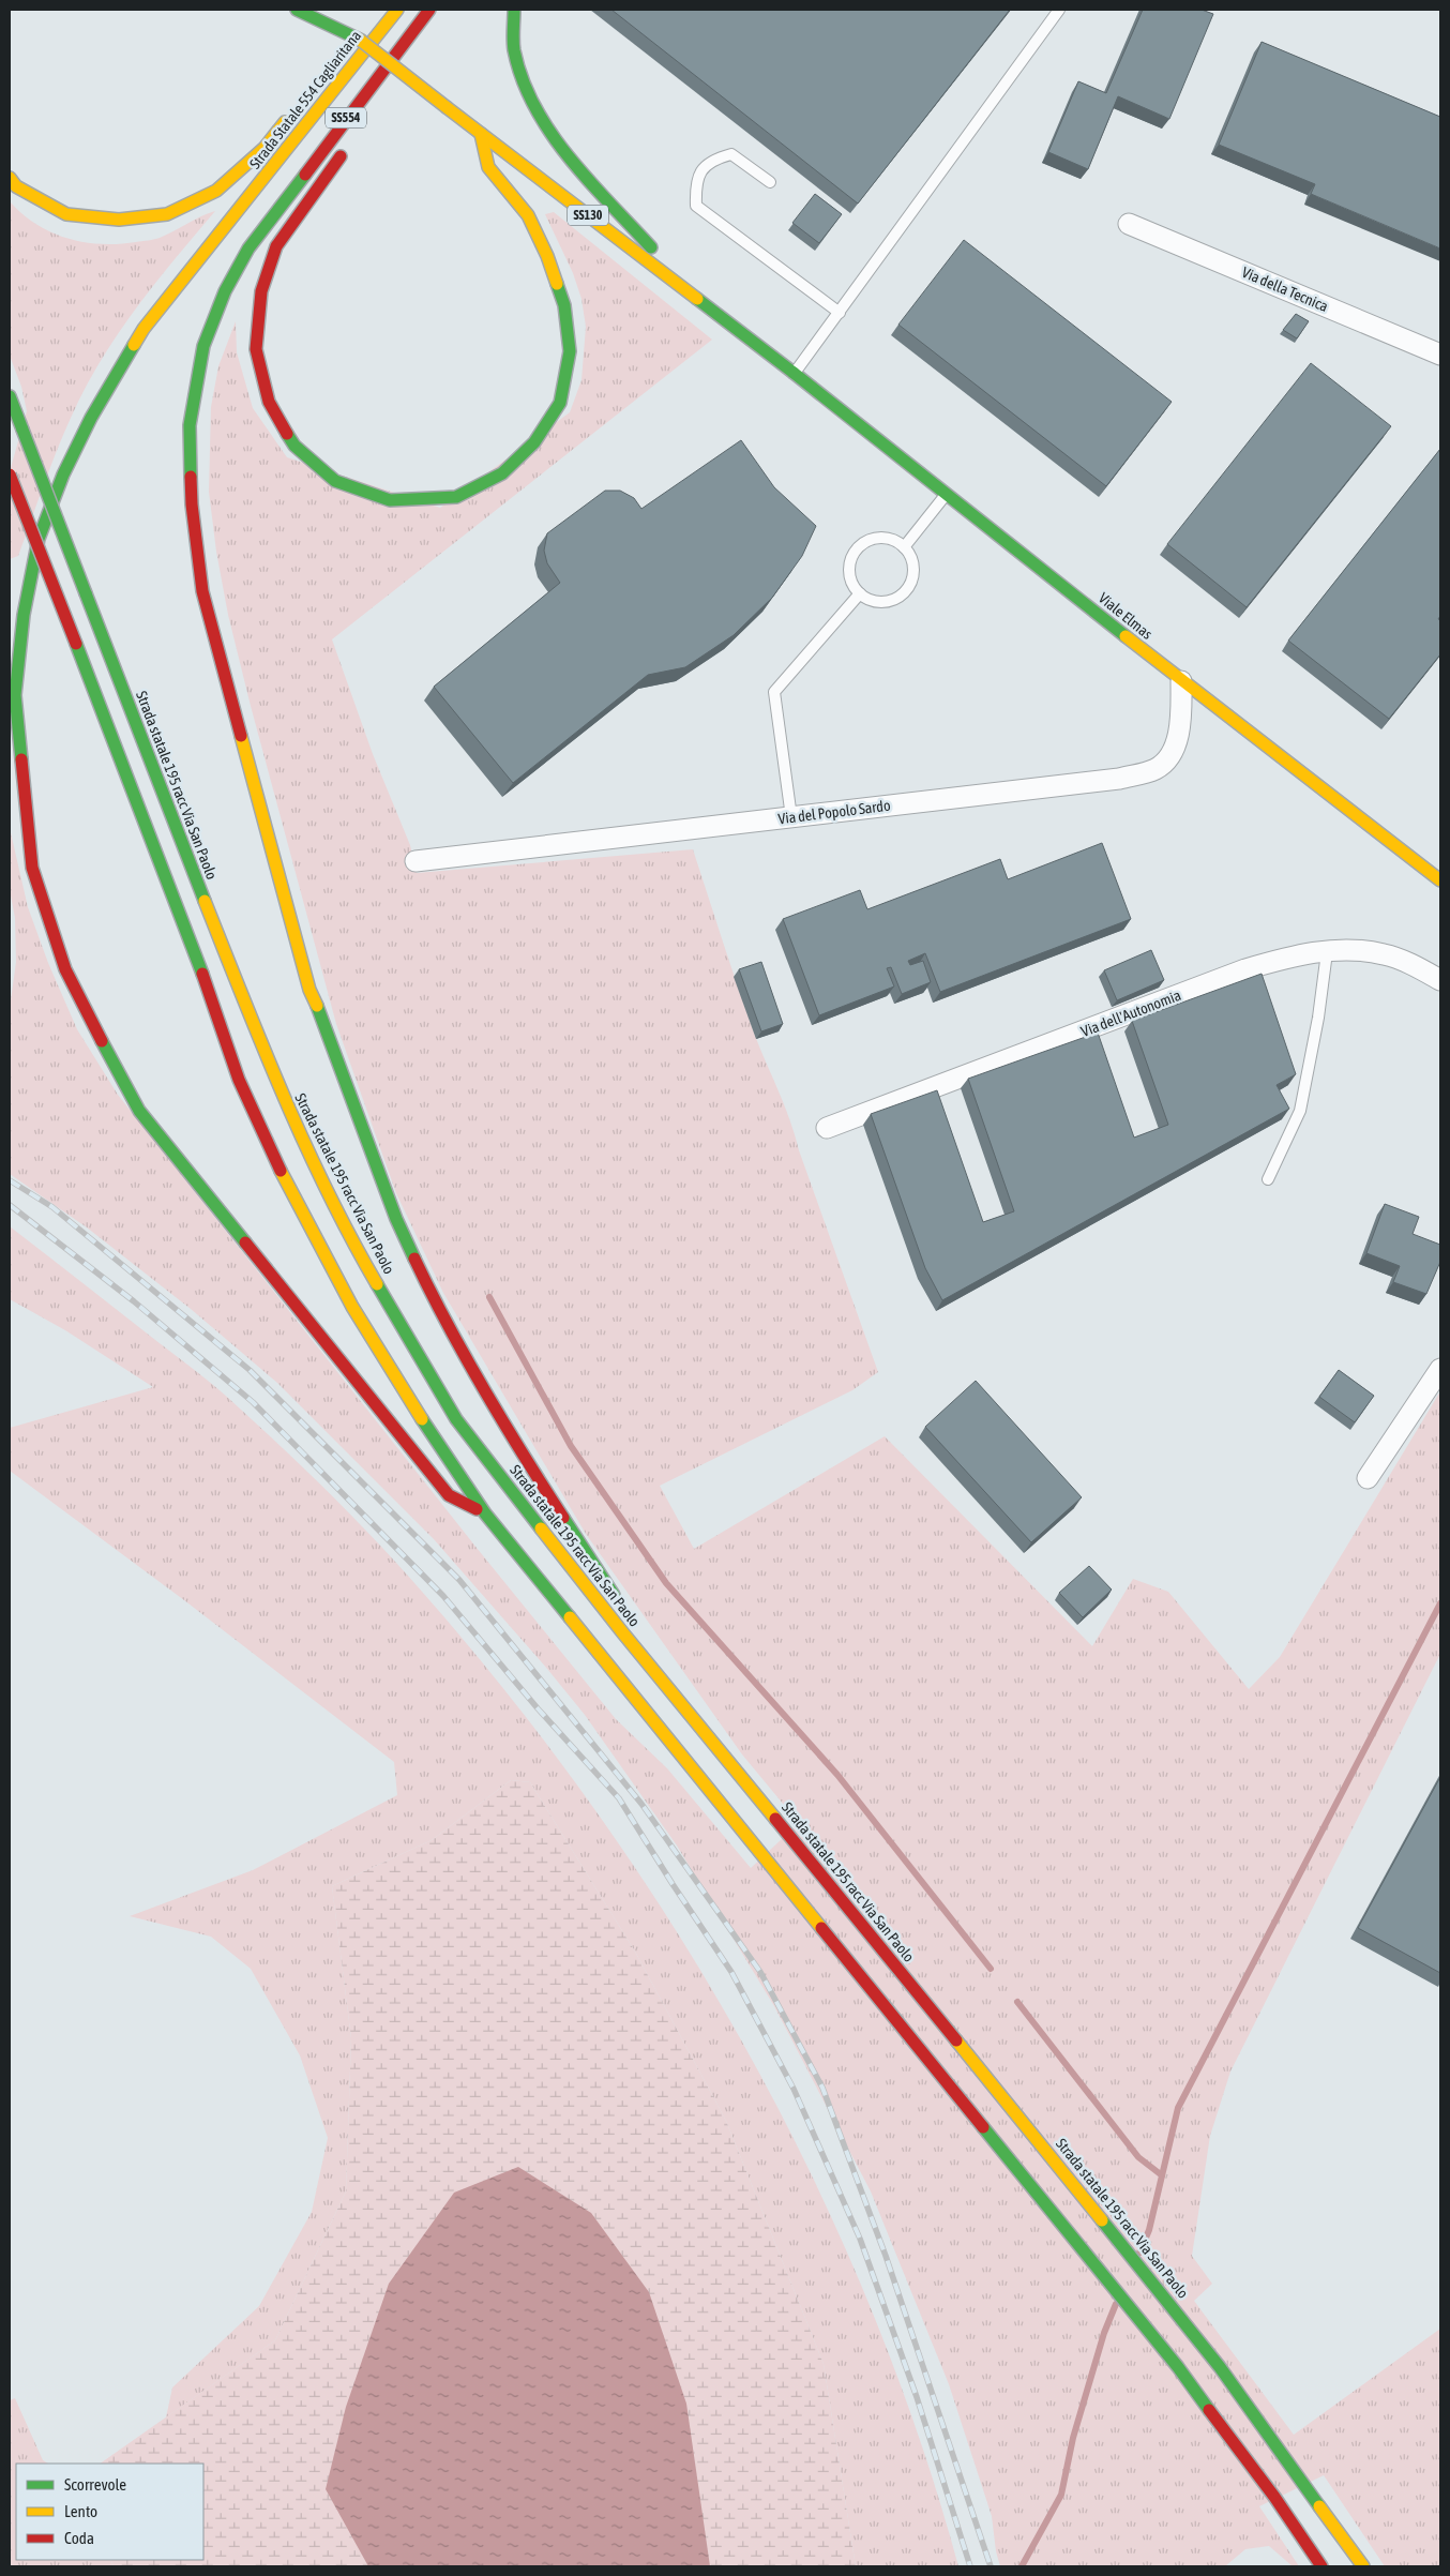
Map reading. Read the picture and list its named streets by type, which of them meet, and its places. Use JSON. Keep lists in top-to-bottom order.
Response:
{
  "streets": {
    "main road": [
      "Strada Statale 554 Cagliaritana",
      "SS554",
      "SS130",
      "Viale Elmas",
      "Strada statale 195 racc Via San Paolo"
    ],
    "street": ["Via della Tecnica", "Via del Popolo Sardo", "Via dell'Autonomia"]
  },
  "crossings": [
    ["SS554", "Strada statale 195 racc Via San Paolo"],
    ["SS130", "Viale Elmas"],
    ["Viale Elmas", "Via del Popolo Sardo"]
  ],
  "legend": ["Scorrevole", "Lento", "Coda"]
}
